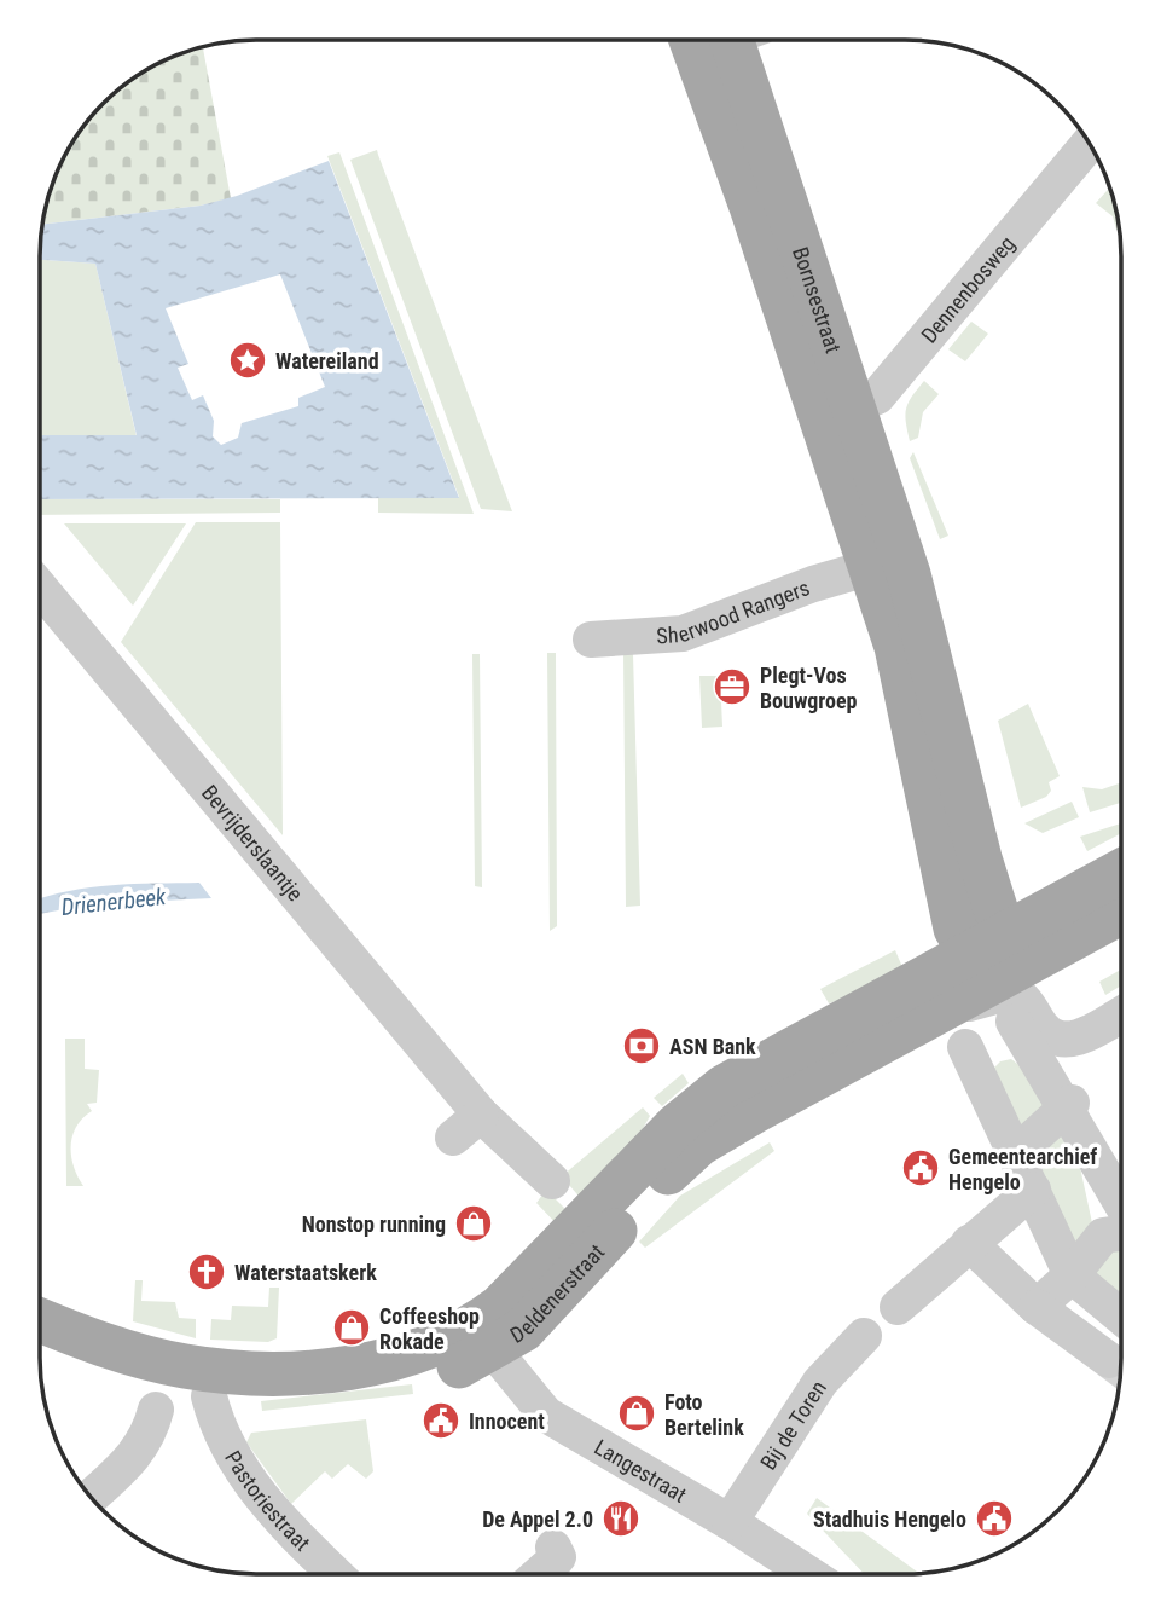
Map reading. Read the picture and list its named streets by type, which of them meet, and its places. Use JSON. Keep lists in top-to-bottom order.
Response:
{
  "streets": {
    "main road": ["Bornsestraat", "Deldenerstraat"],
    "street": [
      "Dennenbosweg",
      "Sherwood Rangers",
      "Bevrijderslaantje",
      "Bij de Toren",
      "Langestraat",
      "Pastoriestraat"
    ]
  },
  "crossings": [
    ["Dennenbosweg", "Bornsestraat"],
    ["Bornsestraat", "Sherwood Rangers"],
    ["Bornsestraat", "Deldenerstraat"],
    ["Deldenerstraat", "Langestraat"],
    ["Deldenerstraat", "Pastoriestraat"],
    ["Bij de Toren", "Langestraat"]
  ],
  "water": ["Drienerbeek"],
  "places": {
    "place": ["Watereiland"],
    "office": ["Plegt-Vos Bouwgroep"],
    "bank": ["ASN Bank"],
    "public building": ["Gemeentearchief Hengelo", "Innocent", "Stadhuis Hengelo"],
    "shop": ["Nonstop running", "Coffeeshop Rokade", "Foto Bertelink"],
    "church": ["Waterstaatskerk"],
    "restaurant": ["De Appel 2.0"]
  }
}
